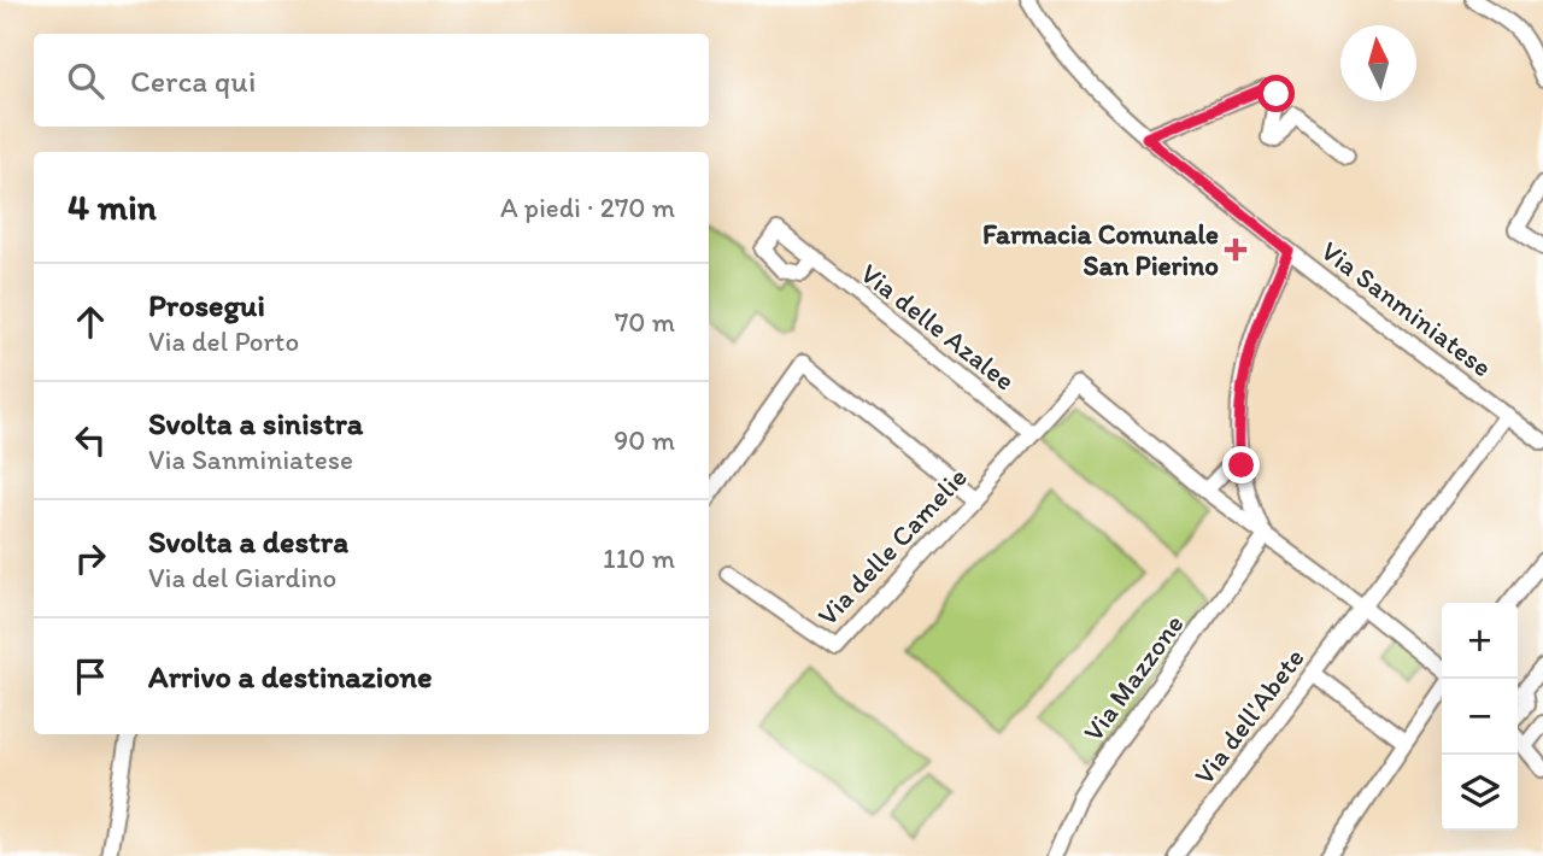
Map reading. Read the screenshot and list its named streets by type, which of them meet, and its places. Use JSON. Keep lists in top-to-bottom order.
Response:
{
  "streets": {
    "street": [
      "Via Sanminiatese",
      "Via delle Azalee",
      "Via delle Camelie",
      "Via Mazzone",
      "Via dell'Abete"
    ]
  },
  "crossings": [
    ["Via Sanminiatese", "Via dell'Abete"],
    ["Via delle Azalee", "Via delle Camelie"]
  ],
  "places": {
    "health": ["Farmacia Comunale San Pierino"]
  },
  "north": "top",
  "page": {
    "search": "Cerca qui",
    "heading": ["4 min", "A piedi · 270 m"],
    "list": [
      ["Prosegui", "Via del Porto", "70 m"],
      ["Svolta a sinistra", "Via Sanminiatese", "90 m"],
      ["Svolta a destra", "Via del Giardino", "110 m"],
      "Arrivo a destinazione"
    ],
    "map_buttons": ["+", "−"]
  }
}
